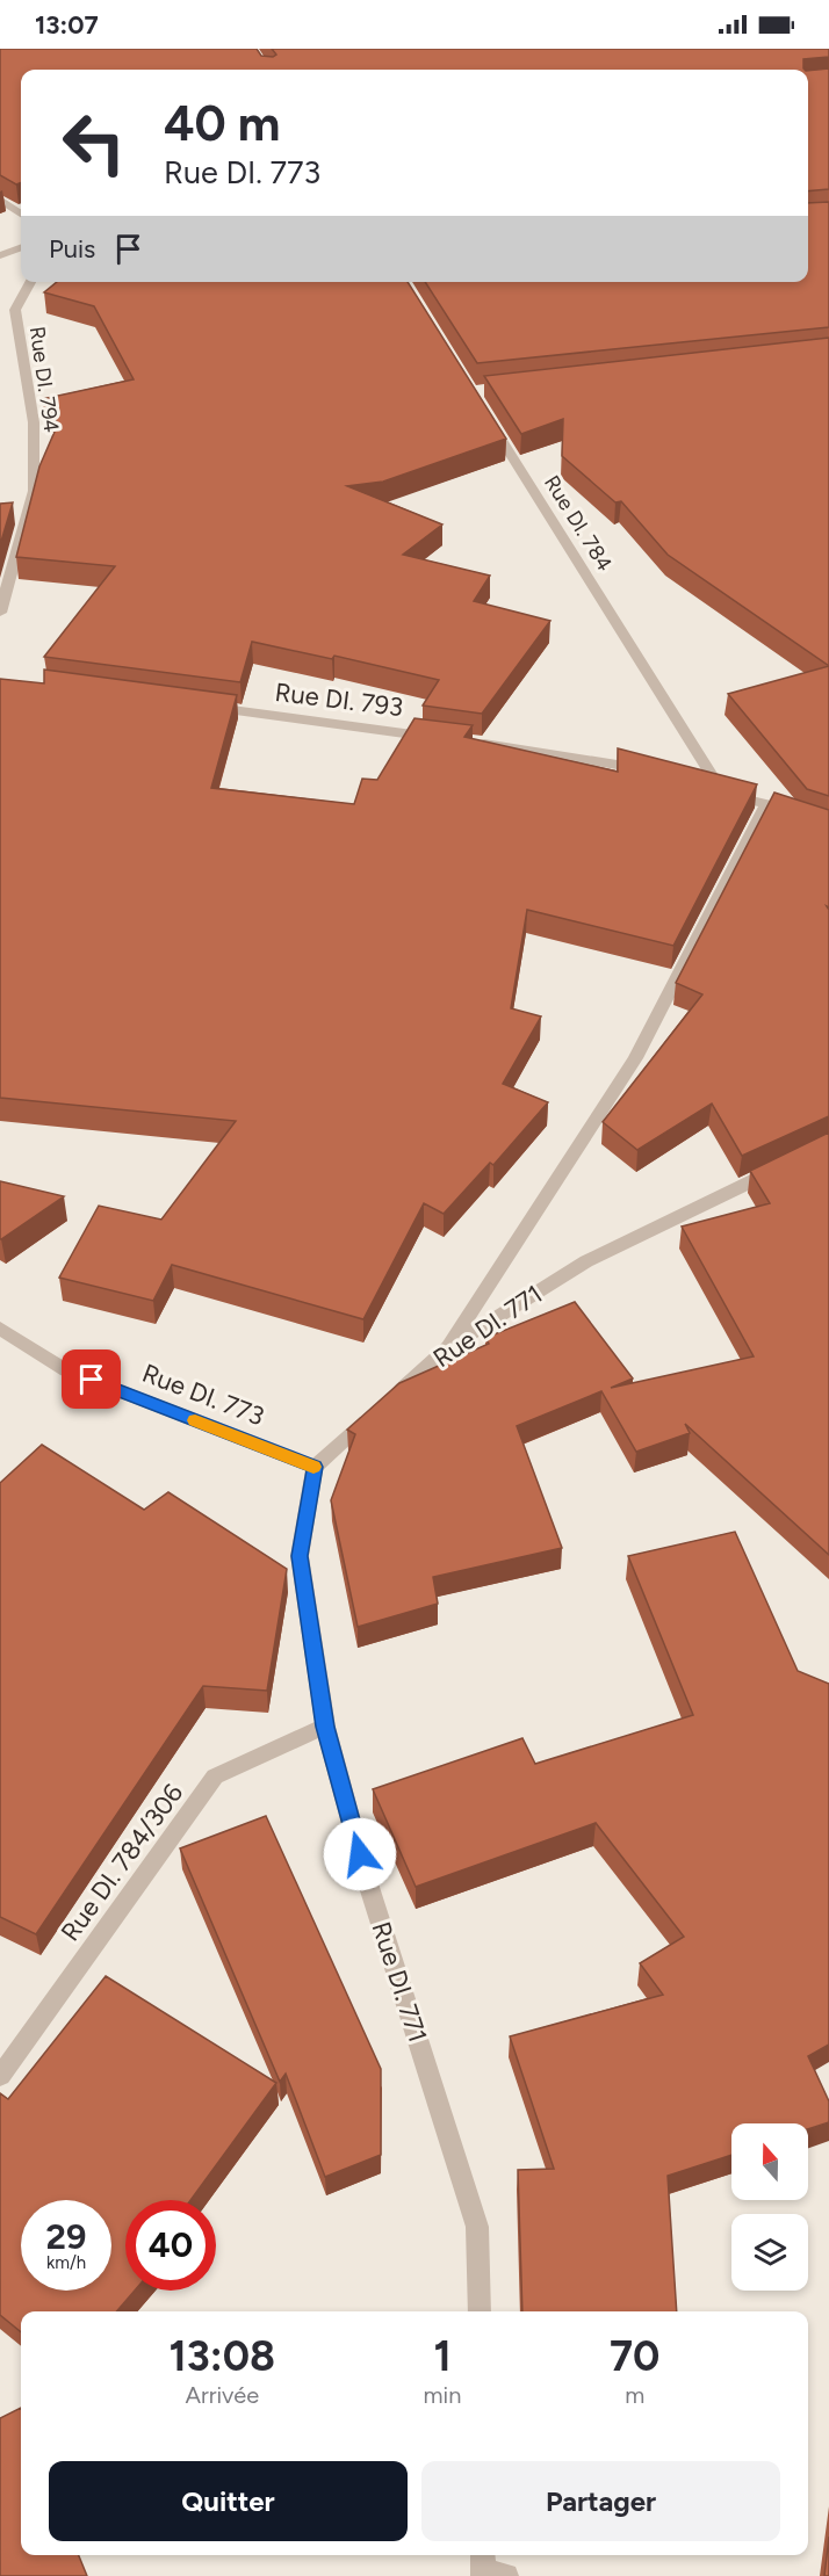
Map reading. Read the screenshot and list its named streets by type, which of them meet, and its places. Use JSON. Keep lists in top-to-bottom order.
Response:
{
  "streets": {
    "street": [
      "Rue DI. 794",
      "Rue DI. 784",
      "Rue DI. 793",
      "Rue DI. 771",
      "Rue DI. 773",
      "Rue DI. 784/306"
    ]
  },
  "crossings": [
    ["Rue DI. 771", "Rue DI. 773"],
    ["Rue DI. 771", "Rue DI. 784/306"]
  ],
  "north": "top",
  "page": {
    "status": "13:07",
    "turn": ["40 m", "Rue DI. 773"],
    "then": "Puis",
    "speed": "29 km/h",
    "limit": "40",
    "eta": [
      "13:08",
      "Arrivée",
      "1",
      "min",
      "70",
      "m"
    ],
    "buttons": ["Quitter", "Partager"]
  }
}
